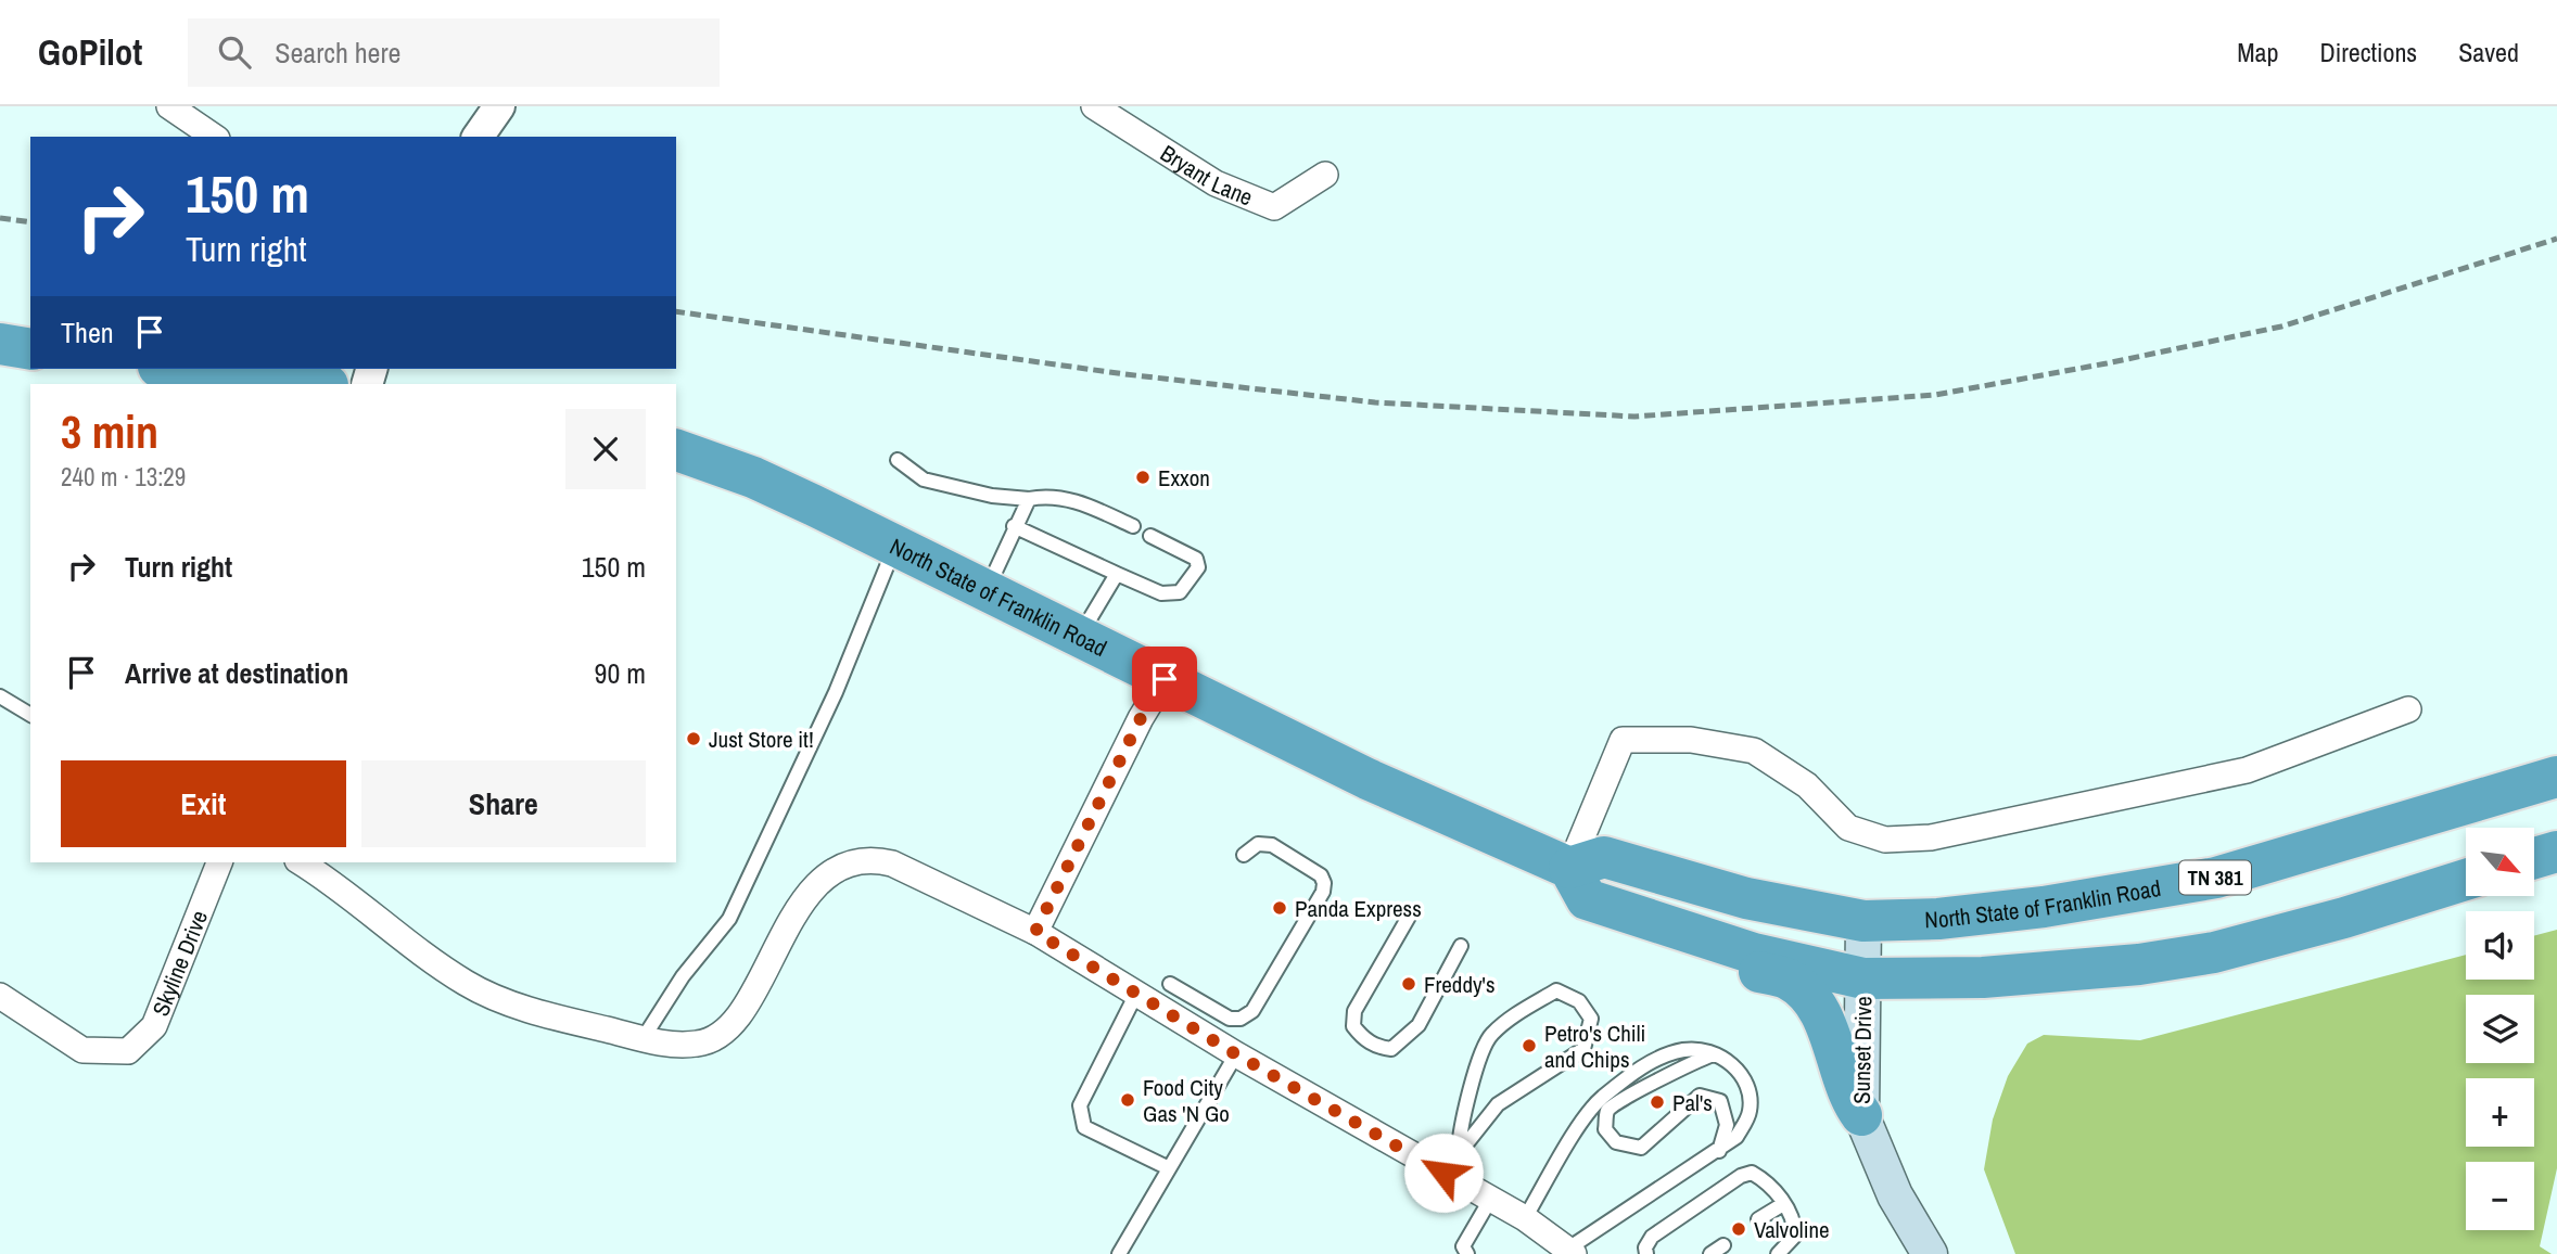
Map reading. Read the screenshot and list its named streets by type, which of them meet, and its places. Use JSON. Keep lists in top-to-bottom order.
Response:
{
  "streets": {
    "highway": ["North State of Franklin Road", "TN 381"],
    "main road": ["Sunset Drive"],
    "street": ["Bryant Lane", "Skyline Drive"]
  },
  "crossings": [
    ["North State of Franklin Road", "Sunset Drive"]
  ],
  "places": [
    "Exxon",
    "Just Store it!",
    "Panda Express",
    "Freddy's",
    "Petro's Chili and Chips",
    "Food City Gas 'N Go",
    "Pal's",
    "Valvoline"
  ],
  "north": "bottom right",
  "page": {
    "header": "GoPilot",
    "search": "Search here",
    "nav": ["Map", "Directions", "Saved"],
    "turn": ["150 m", "Turn right"],
    "then": "Then",
    "heading": ["3 min", "240 m · 13:29"],
    "list": [
      {
        "name": "Turn right",
        "value": "150 m"
      },
      {
        "name": "Arrive at destination",
        "value": "90 m"
      }
    ],
    "buttons": ["Exit", "Share"],
    "map_buttons": ["+", "−"]
  }
}
